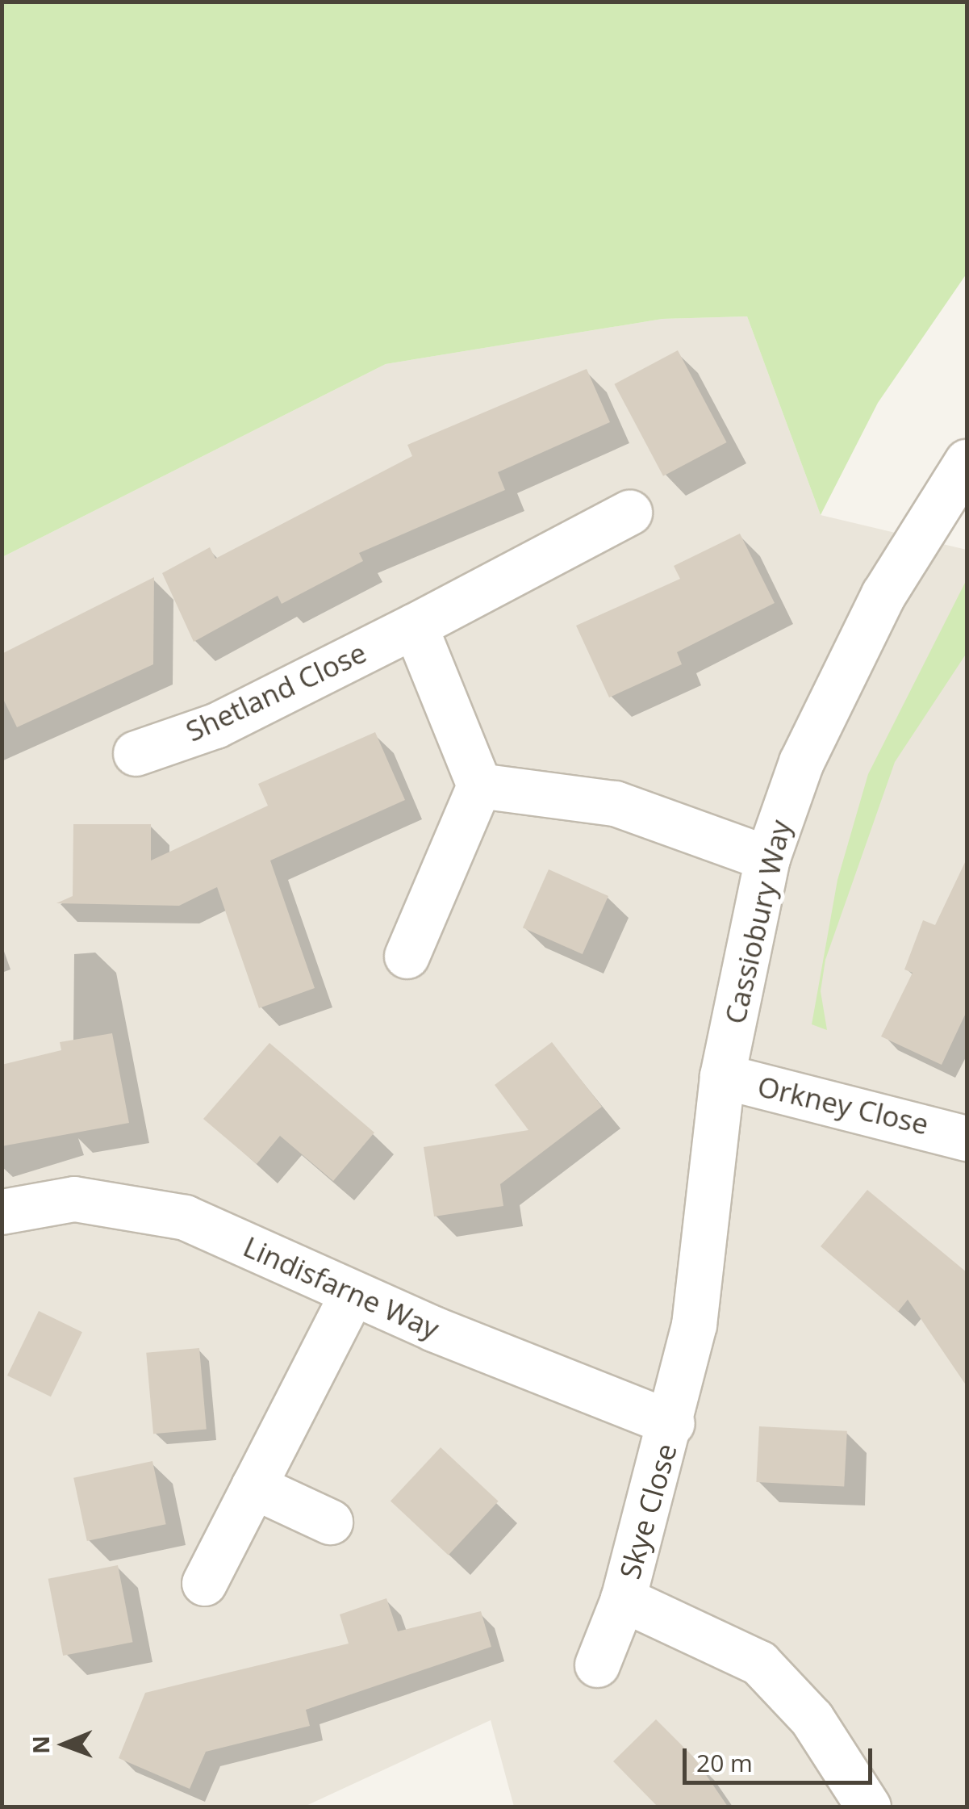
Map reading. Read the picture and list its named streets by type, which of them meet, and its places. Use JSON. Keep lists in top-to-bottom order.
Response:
{
  "streets": {
    "street": [
      "Shetland Close",
      "Cassiobury Way",
      "Orkney Close",
      "Lindisfarne Way",
      "Skye Close"
    ]
  },
  "crossings": [
    ["Cassiobury Way", "Orkney Close"],
    ["Cassiobury Way", "Lindisfarne Way"],
    ["Cassiobury Way", "Skye Close"],
    ["Lindisfarne Way", "Skye Close"]
  ],
  "scale_bar": "20 m",
  "north": "left"
}
